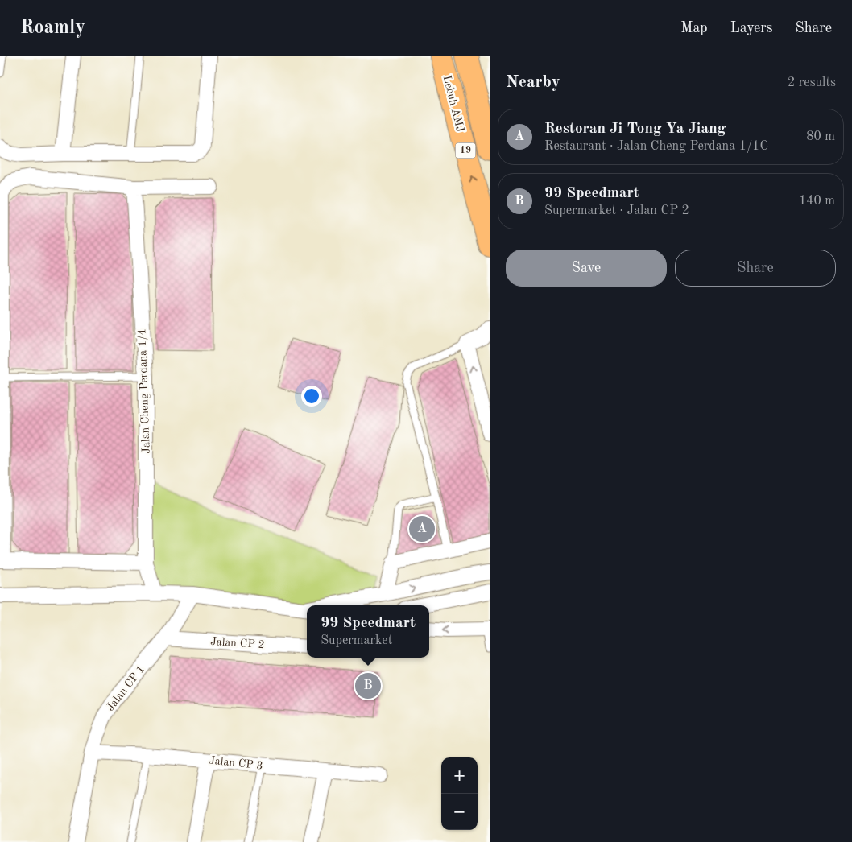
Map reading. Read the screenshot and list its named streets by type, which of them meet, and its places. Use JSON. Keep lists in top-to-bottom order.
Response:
{
  "streets": {
    "highway": ["Lebuh AMJ", "19"],
    "street": [
      "Jalan Cheng Perdana 1/4",
      "Jalan CP 2",
      "Jalan CP 1",
      "Jalan CP 3"
    ]
  },
  "crossings": [
    ["Jalan CP 2", "Jalan CP 1"],
    ["Jalan CP 1", "Jalan CP 3"]
  ],
  "page": {
    "header": "Roamly",
    "nav": ["Map", "Layers", "Share"],
    "heading": ["Nearby", "2 results"],
    "list": [
      {
        "mark": "A",
        "name": "Restoran Ji Tong Ya Jiang",
        "note": "Restaurant · Jalan Cheng Perdana 1/1C",
        "value": "80 m"
      },
      {
        "mark": "B",
        "name": "99 Speedmart",
        "note": "Supermarket · Jalan CP 2",
        "value": "140 m"
      }
    ],
    "buttons": ["Save", "Share"],
    "pins": ["A", "B"],
    "popup": ["99 Speedmart", "Supermarket"],
    "map_buttons": ["+", "−"]
  }
}
